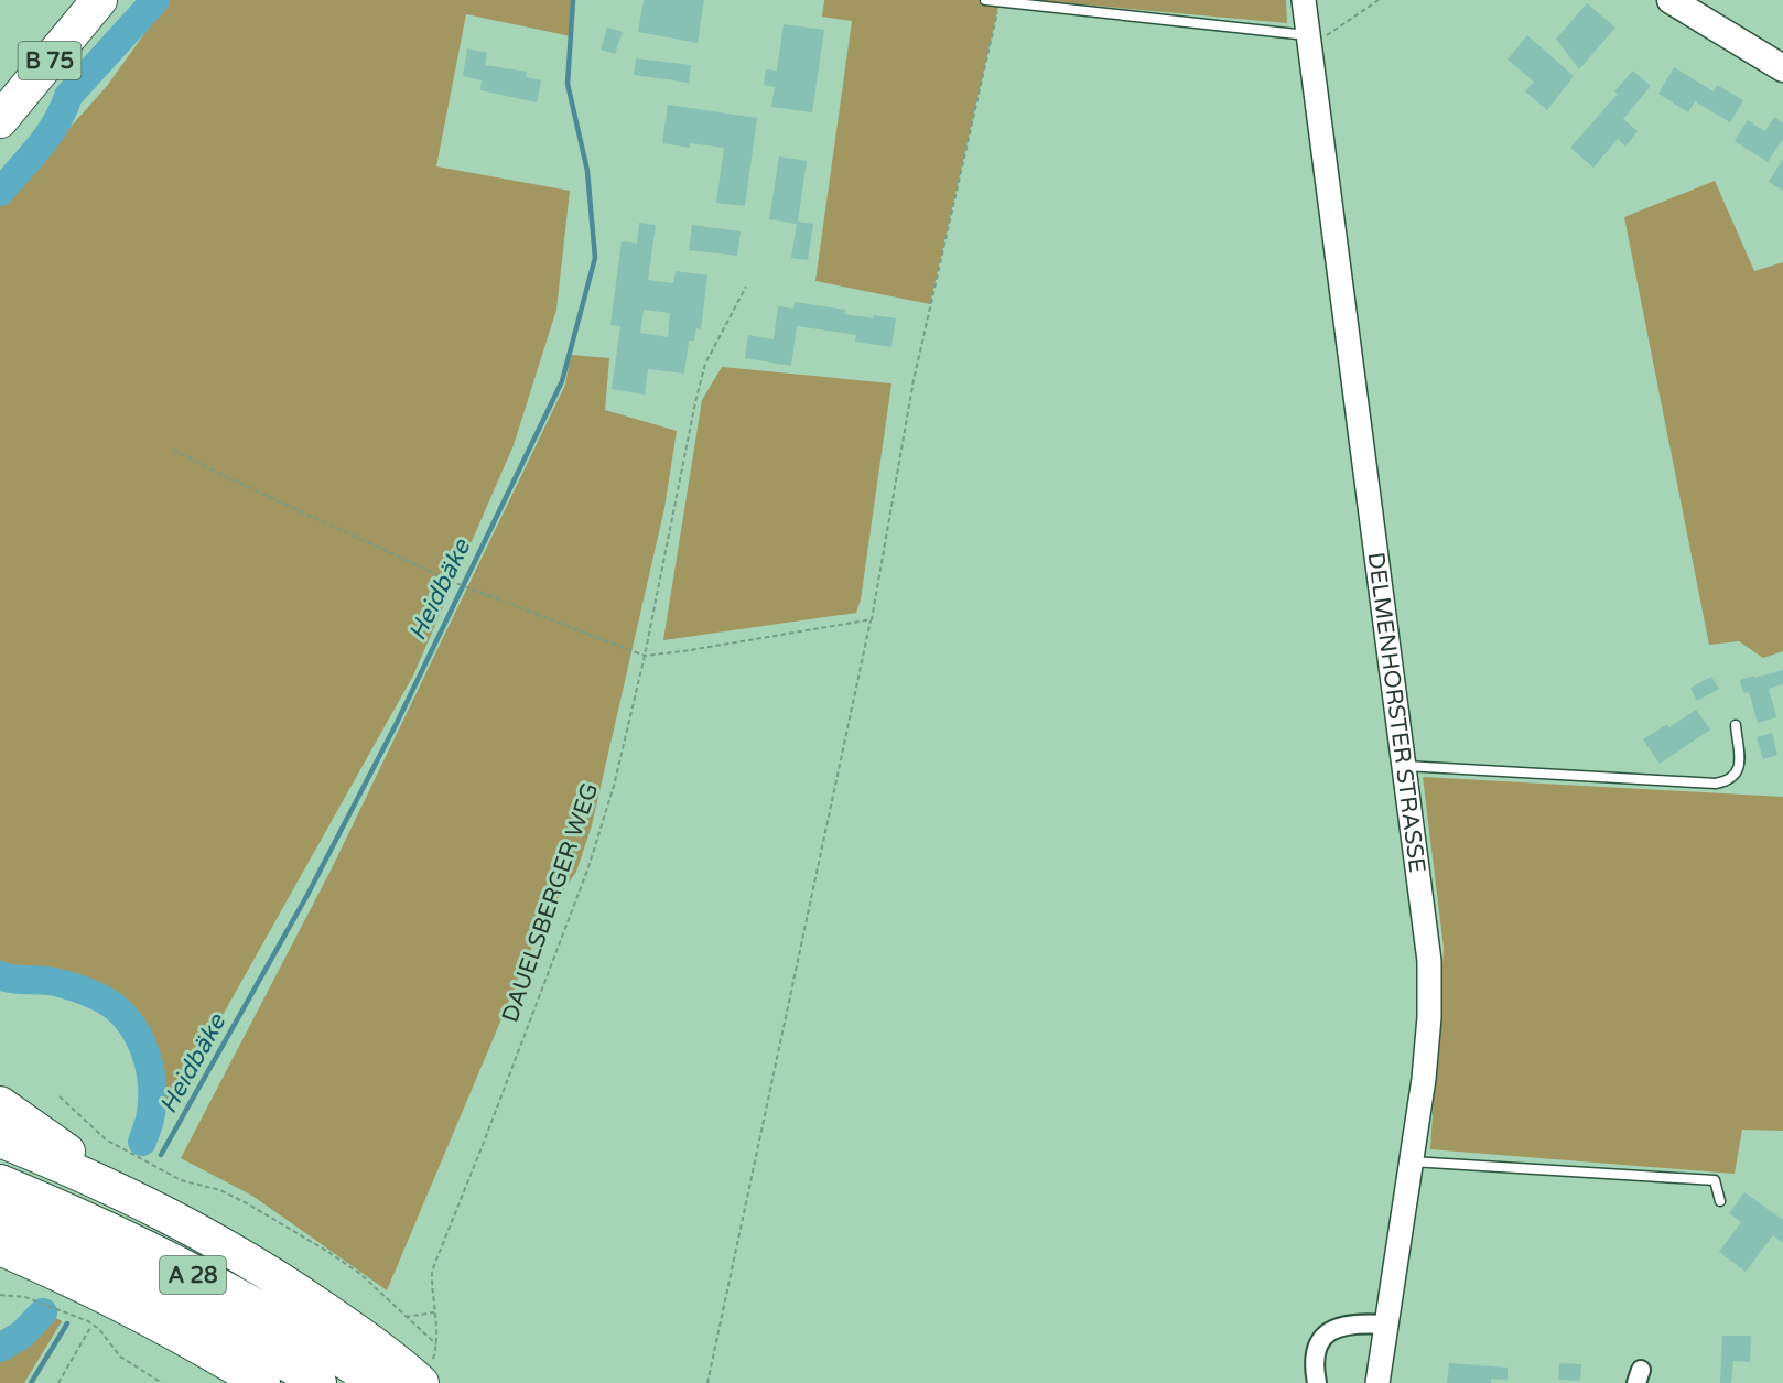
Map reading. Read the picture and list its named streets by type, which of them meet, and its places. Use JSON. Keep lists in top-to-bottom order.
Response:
{
  "streets": {
    "highway": ["B 75", "A 28"],
    "street": ["DELMENHORSTER STRASSE"],
    "path": ["DAUELSBERGER WEG"]
  },
  "water": ["Heidbäke"]
}
